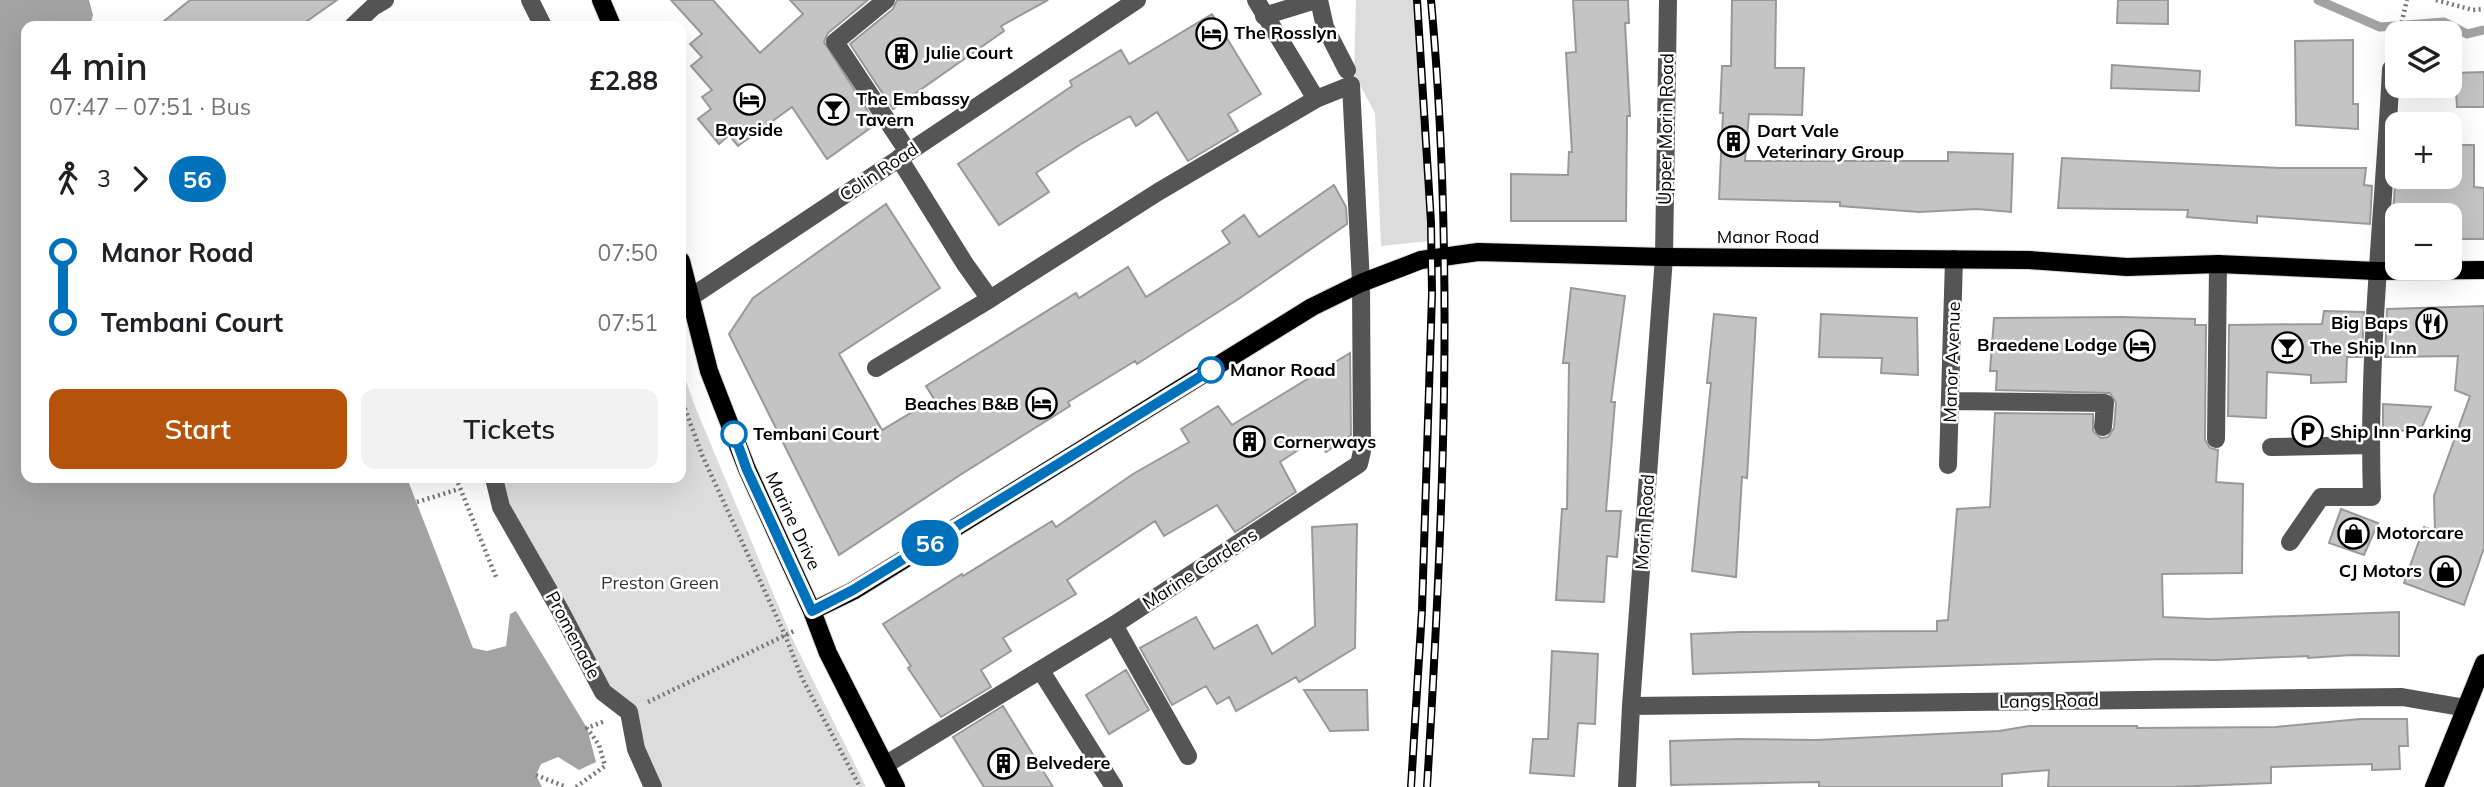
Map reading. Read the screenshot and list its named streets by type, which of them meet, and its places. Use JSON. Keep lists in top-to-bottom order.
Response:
{
  "streets": {
    "main road": ["Manor Road", "Marine Drive"],
    "street": [
      "Upper Morin Road",
      "Colin Road",
      "Manor Avenue",
      "Morin Road",
      "Marine Gardens",
      "Promenade",
      "Langs Road"
    ]
  },
  "crossings": [
    ["Upper Morin Road", "Manor Road"],
    ["Upper Morin Road", "Morin Road"],
    ["Colin Road", "Marine Drive"],
    ["Manor Road", "Manor Avenue"],
    ["Manor Road", "Marine Drive"],
    ["Manor Road", "Morin Road"],
    ["Manor Road", "Marine Gardens"],
    ["Marine Drive", "Marine Gardens"],
    ["Morin Road", "Langs Road"]
  ],
  "parks": ["Preston Green"],
  "places": {
    "hotel": [
      "The Rosslyn",
      "Bayside",
      "Braedene Lodge",
      "Beaches B&B"
    ],
    "building": [
      "Julie Court",
      "Dart Vale Veterinary Group",
      "Cornerways",
      "Belvedere"
    ],
    "bar": ["The Embassy Tavern", "The Ship Inn"],
    "restaurant": ["Big Baps"],
    "other": ["Manor Road", "Tembani Court"],
    "parking": ["Ship Inn Parking"],
    "shop": ["Motorcare", "CJ Motors"]
  },
  "lines": ["bus line 56"],
  "page": {
    "on_map": "56",
    "map_buttons": ["+", "−"],
    "heading": ["4 min", "07:47 – 07:51 · Bus", "£2.88"],
    "legs": ["3", "56"],
    "list": [
      {
        "name": "Manor Road",
        "value": "07:50"
      },
      {
        "name": "Tembani Court",
        "value": "07:51"
      }
    ],
    "buttons": ["Start", "Tickets"]
  }
}
